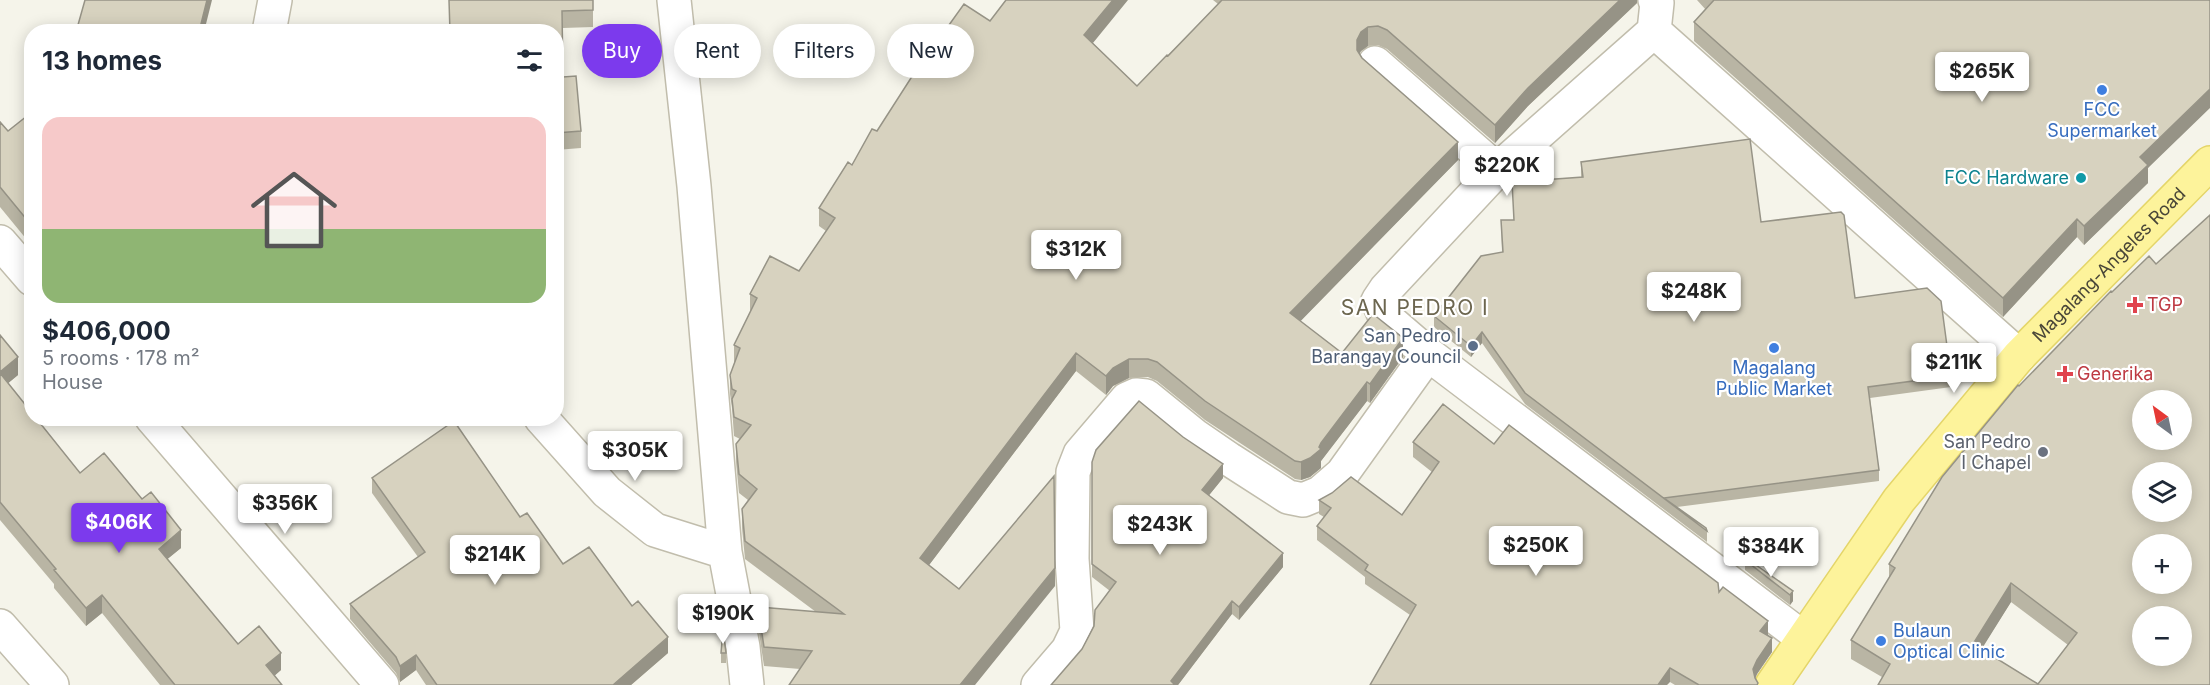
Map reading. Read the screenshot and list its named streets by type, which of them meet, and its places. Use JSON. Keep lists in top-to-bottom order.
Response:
{
  "streets": {
    "main road": ["Magalang-Angeles Road"]
  },
  "districts": ["SAN PEDRO I"],
  "places": {
    "other": [
      "FCC Supermarket",
      "FCC Hardware",
      "San Pedro Ⅰ Barangay Council",
      "Magalang Public Market",
      "San Pedro I Chapel",
      "Bulaun Optical Clinic"
    ],
    "health": ["TGP", "Generika"]
  },
  "north": "top left",
  "page": {
    "chip": [
      "Buy",
      "Rent",
      "Filters",
      "New"
    ],
    "heading": "13 homes",
    "price": [
      "$265K",
      "$220K",
      "$312K",
      "$248K",
      "$211K",
      "$305K",
      "$356K",
      "$406K",
      "$243K",
      "$250K",
      "$384K",
      "$214K",
      "$190K"
    ],
    "list": [
      {
        "name": "$406,000",
        "note": "5 rooms · 178 m² · House"
      }
    ],
    "map_buttons": ["+", "−"]
  }
}
